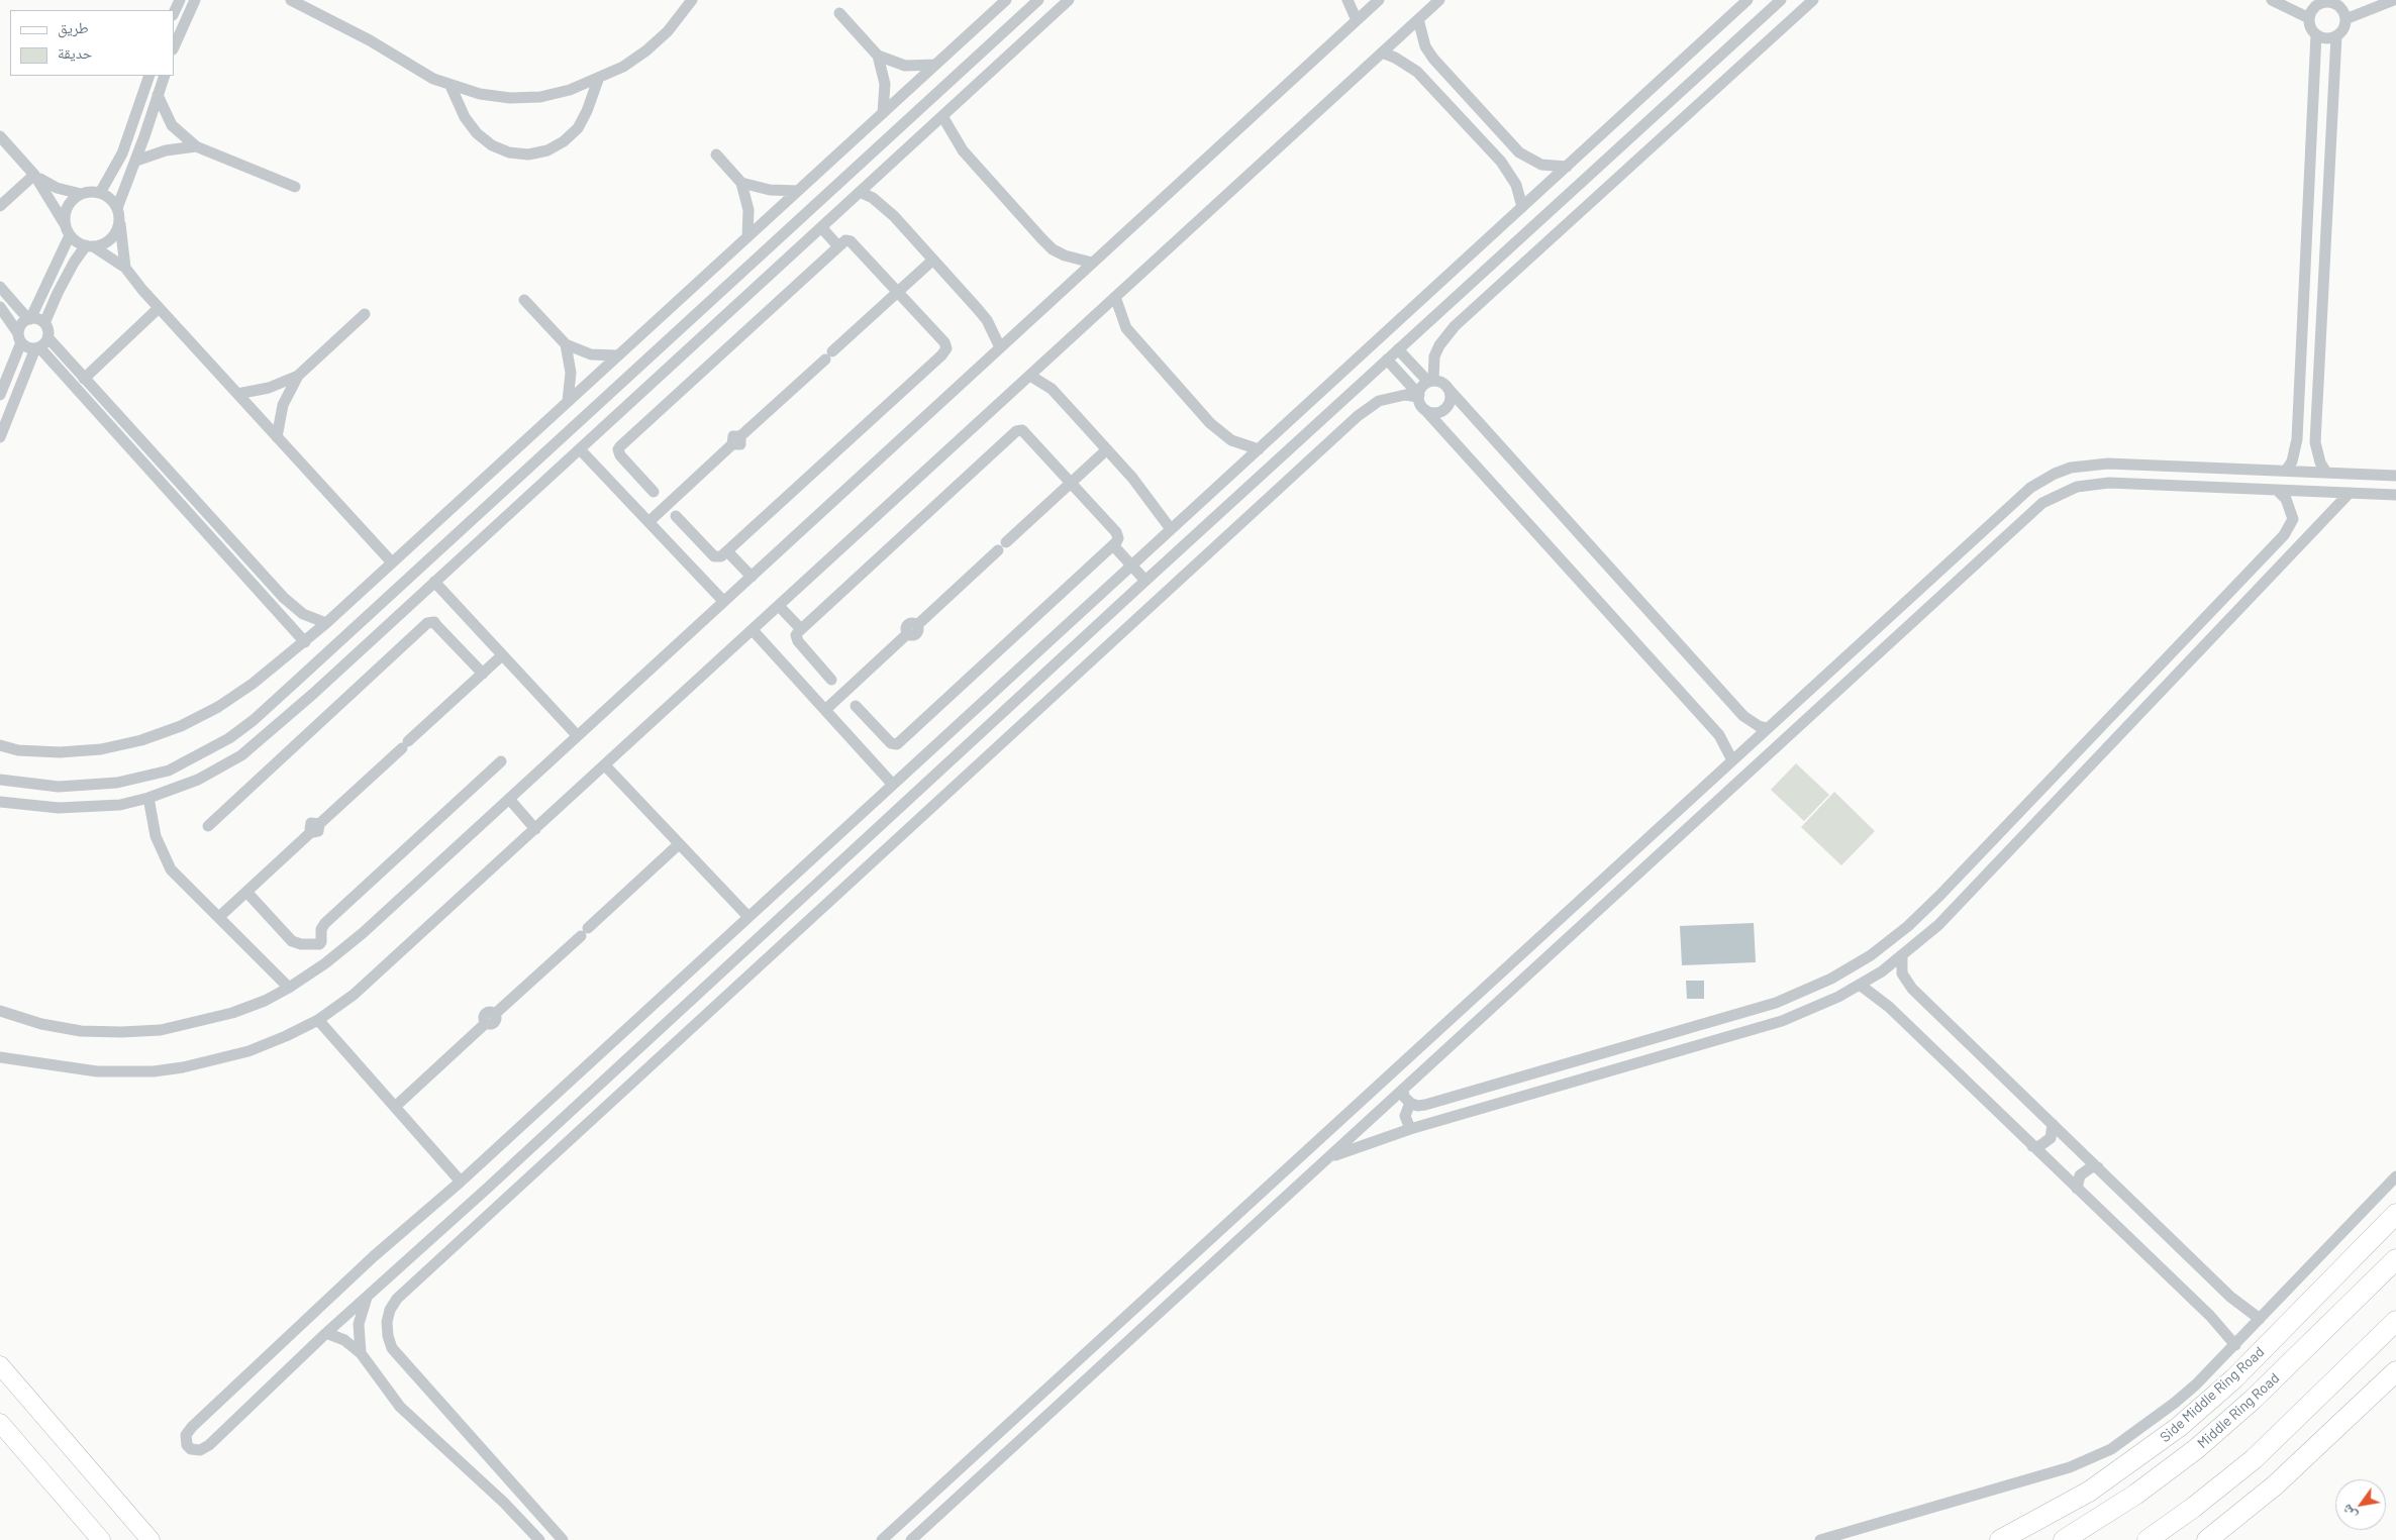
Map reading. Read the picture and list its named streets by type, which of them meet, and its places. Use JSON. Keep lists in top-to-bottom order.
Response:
{
  "streets": {
    "highway": ["Side Middle Ring Road", "Middle Ring Road"]
  },
  "legend": ["طريق", "حديقة"],
  "north": "bottom left"
}
